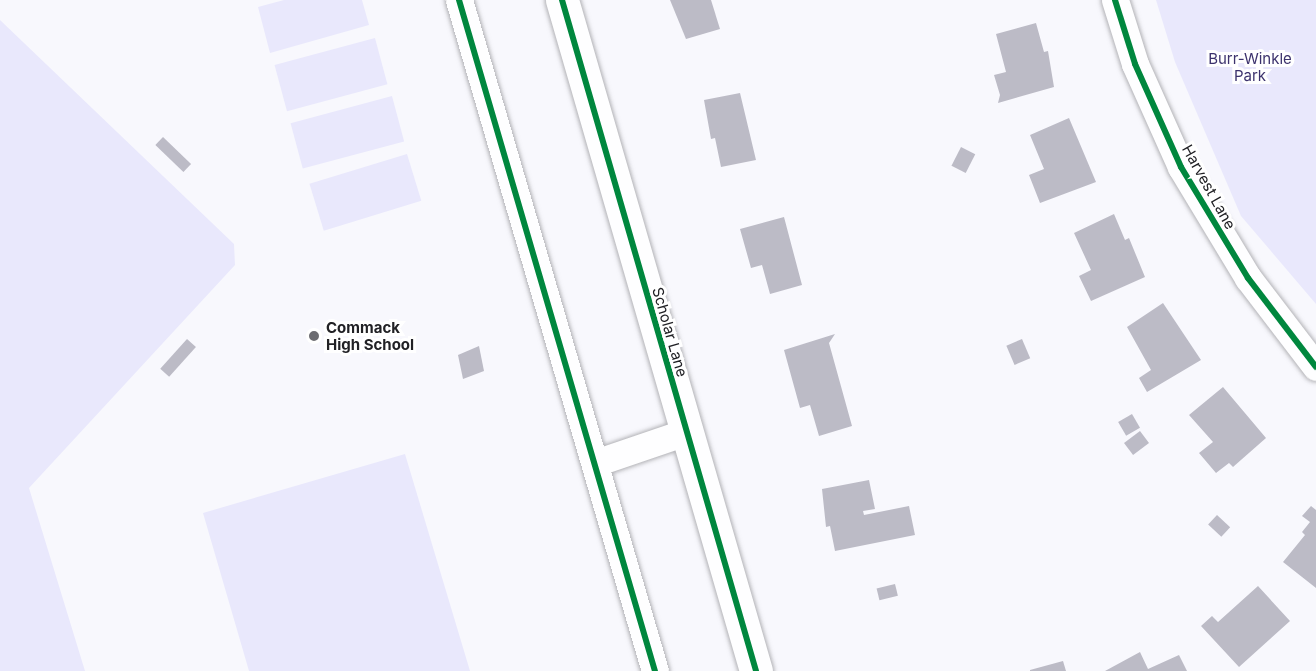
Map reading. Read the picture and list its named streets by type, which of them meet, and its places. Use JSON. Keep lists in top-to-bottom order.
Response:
{
  "streets": {
    "street": ["Harvest Lane", "Scholar Lane"]
  },
  "parks": ["Burr-Winkle Park"],
  "places": ["Commack High School"]
}
